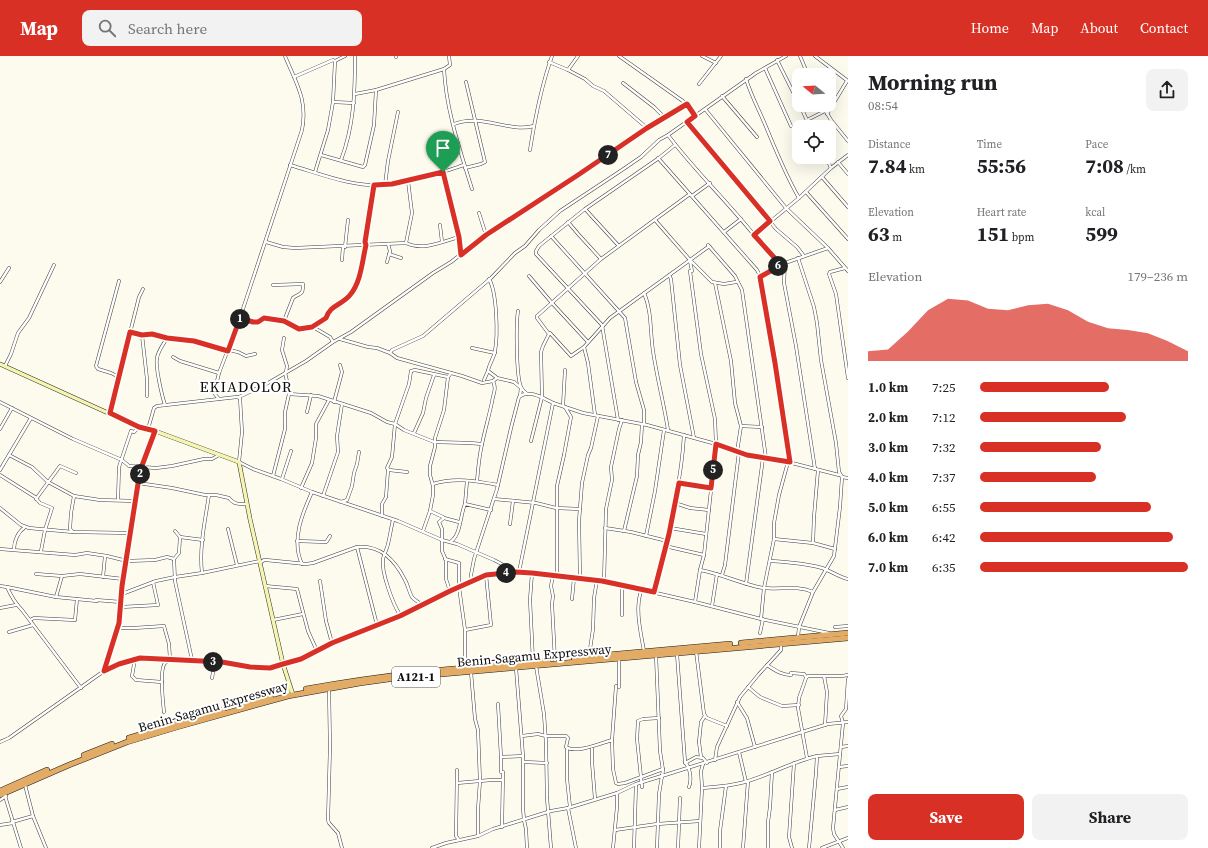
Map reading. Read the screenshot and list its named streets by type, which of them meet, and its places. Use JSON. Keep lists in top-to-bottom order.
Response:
{
  "streets": {
    "highway": ["Benin-Sagamu Expressway", "A121-1"]
  },
  "crossings": [
    ["Benin-Sagamu Expressway", "A121-1"]
  ],
  "districts": ["EKIADOLOR"],
  "north": "left",
  "page": {
    "header": "Map",
    "search": "Search here",
    "nav": [
      "Home",
      "Map",
      "About",
      "Contact"
    ],
    "heading": ["Morning run", "08:54"],
    "stats": [
      ["Distance", "7.84 km"],
      ["Time", "55:56"],
      ["Pace", "7:08 /km"],
      ["Elevation", "63 m"],
      ["Heart rate", "151 bpm"],
      ["kcal", "599"]
    ],
    "pins": [
      "7",
      "6",
      "1",
      "5",
      "2",
      "4",
      "3"
    ],
    "chart": ["Elevation", "179–236 m"],
    "list": [
      {
        "name": "1.0 km",
        "note": "7:25"
      },
      {
        "name": "2.0 km",
        "note": "7:12"
      },
      {
        "name": "3.0 km",
        "note": "7:32"
      },
      {
        "name": "4.0 km",
        "note": "7:37"
      },
      {
        "name": "5.0 km",
        "note": "6:55"
      },
      {
        "name": "6.0 km",
        "note": "6:42"
      },
      {
        "name": "7.0 km",
        "note": "6:35"
      }
    ],
    "buttons": ["Save", "Share"]
  }
}
